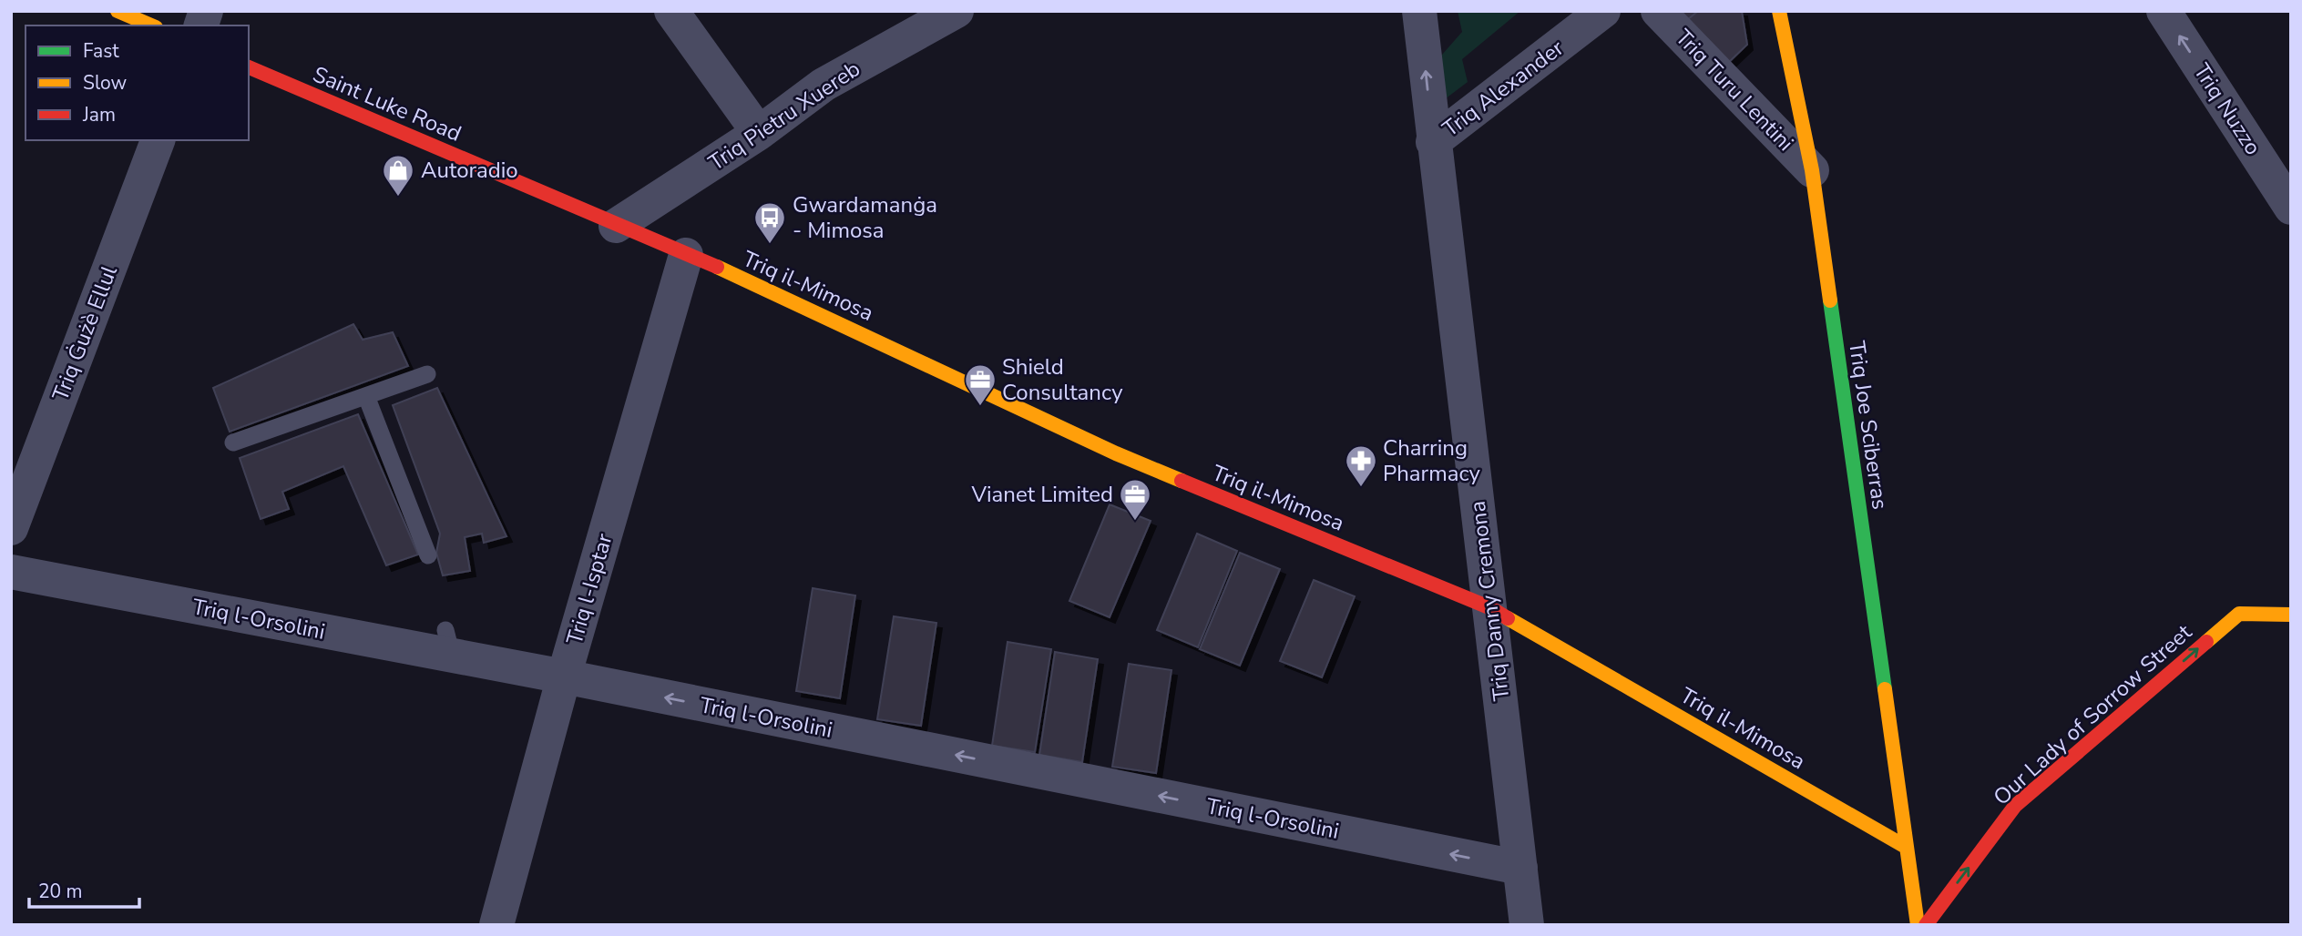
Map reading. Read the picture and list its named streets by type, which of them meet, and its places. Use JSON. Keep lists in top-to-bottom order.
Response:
{
  "streets": {
    "street": [
      "Triq Alexander",
      "Triq Turu Lentini",
      "Saint Luke Road",
      "Triq Nuzzo",
      "Triq Pietru Xuereb",
      "Triq il-Mimosa",
      "Triq Ġużè Ellul",
      "Triq Joe Sciberras",
      "Triq l-Isptar",
      "Triq Danny Cremona",
      "Triq l-Orsolini",
      "Our Lady of Sorrow Street"
    ]
  },
  "crossings": [
    ["Triq Alexander", "Triq Danny Cremona"],
    ["Triq Turu Lentini", "Triq Joe Sciberras"],
    ["Saint Luke Road", "Triq Pietru Xuereb"],
    ["Saint Luke Road", "Triq il-Mimosa"],
    ["Triq Pietru Xuereb", "Triq il-Mimosa"],
    ["Triq il-Mimosa", "Triq Joe Sciberras"],
    ["Triq il-Mimosa", "Triq l-Isptar"],
    ["Triq il-Mimosa", "Triq Danny Cremona"],
    ["Triq l-Isptar", "Triq l-Orsolini"],
    ["Triq Danny Cremona", "Triq l-Orsolini"]
  ],
  "one_way": ["Triq Nuzzo", "Triq l-Orsolini", "Our Lady of Sorrow Street"],
  "places": {
    "shop": ["Autoradio"],
    "bus stop": ["Gwardamanġa - Mimosa"],
    "office": ["Shield Consultancy", "Vianet Limited"],
    "pharmacy": ["Charring Pharmacy"]
  },
  "legend": ["Fast", "Slow", "Jam"],
  "scale_bar": "20 m"
}
